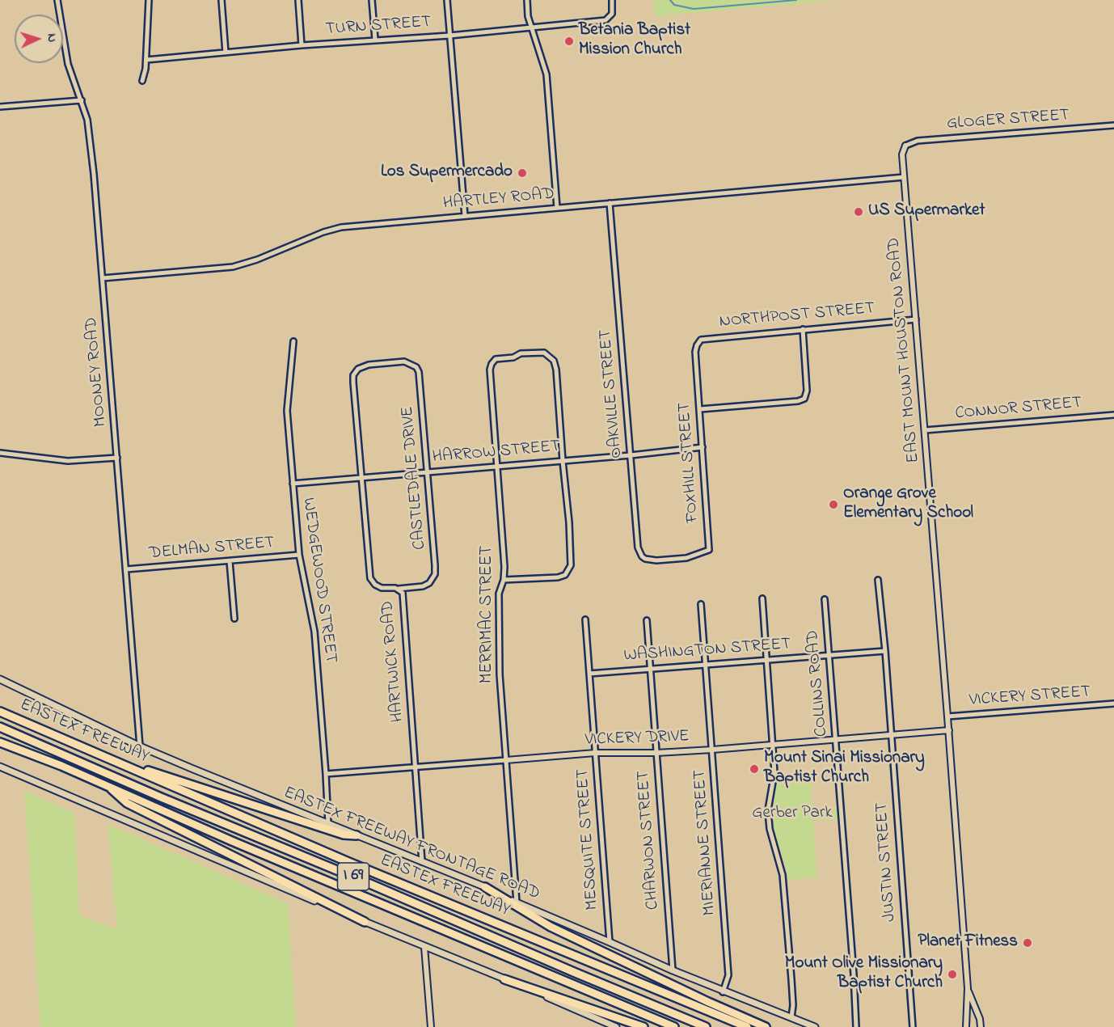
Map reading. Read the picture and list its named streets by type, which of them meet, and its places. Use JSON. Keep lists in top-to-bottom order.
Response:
{
  "streets": {
    "highway": ["EASTEX FREEWAY", "I 69"],
    "main road": ["EASTEX FREEWAY FRONTAGE ROAD"],
    "street": [
      "TURN STREET",
      "GLOGER STREET",
      "HARTLEY ROAD",
      "NORTHPOST STREET",
      "EAST MOUNT HOUSTON ROAD",
      "MOONEY ROAD",
      "OAKVILLE STREET",
      "CONNOR STREET",
      "HARROW STREET",
      "FOXHILL STREET",
      "CASTLEDALE DRIVE",
      "DELMAN STREET",
      "WEDGEWOOD STREET",
      "MERRIMAC STREET",
      "WASHINGTON STREET",
      "HARTWICK ROAD",
      "COLLINS ROAD",
      "VICKERY STREET",
      "VICKERY DRIVE",
      "MESQUITE STREET",
      "CHARWON STREET",
      "MIERIANNE STREET",
      "JUSTIN STREET"
    ]
  },
  "crossings": [
    ["GLOGER STREET", "EAST MOUNT HOUSTON ROAD"],
    ["HARTLEY ROAD", "EAST MOUNT HOUSTON ROAD"],
    ["HARTLEY ROAD", "MOONEY ROAD"],
    ["HARTLEY ROAD", "OAKVILLE STREET"],
    ["NORTHPOST STREET", "EAST MOUNT HOUSTON ROAD"],
    ["NORTHPOST STREET", "FOXHILL STREET"],
    ["EAST MOUNT HOUSTON ROAD", "CONNOR STREET"],
    ["EAST MOUNT HOUSTON ROAD", "VICKERY STREET"],
    ["EAST MOUNT HOUSTON ROAD", "VICKERY DRIVE"],
    ["MOONEY ROAD", "DELMAN STREET"],
    ["MOONEY ROAD", "EASTEX FREEWAY FRONTAGE ROAD"],
    ["OAKVILLE STREET", "HARROW STREET"],
    ["OAKVILLE STREET", "FOXHILL STREET"],
    ["HARROW STREET", "FOXHILL STREET"],
    ["HARROW STREET", "CASTLEDALE DRIVE"],
    ["HARROW STREET", "WEDGEWOOD STREET"],
    ["HARROW STREET", "MERRIMAC STREET"],
    ["HARROW STREET", "HARTWICK ROAD"],
    ["CASTLEDALE DRIVE", "HARTWICK ROAD"],
    ["DELMAN STREET", "WEDGEWOOD STREET"],
    ["WEDGEWOOD STREET", "VICKERY DRIVE"],
    ["WEDGEWOOD STREET", "EASTEX FREEWAY FRONTAGE ROAD"],
    ["MERRIMAC STREET", "VICKERY DRIVE"],
    ["MERRIMAC STREET", "EASTEX FREEWAY FRONTAGE ROAD"],
    ["WASHINGTON STREET", "COLLINS ROAD"],
    ["WASHINGTON STREET", "MESQUITE STREET"],
    ["WASHINGTON STREET", "CHARWON STREET"],
    ["WASHINGTON STREET", "MIERIANNE STREET"],
    ["WASHINGTON STREET", "JUSTIN STREET"],
    ["HARTWICK ROAD", "VICKERY DRIVE"],
    ["HARTWICK ROAD", "EASTEX FREEWAY FRONTAGE ROAD"],
    ["COLLINS ROAD", "VICKERY DRIVE"],
    ["VICKERY DRIVE", "MESQUITE STREET"],
    ["VICKERY DRIVE", "CHARWON STREET"],
    ["VICKERY DRIVE", "MIERIANNE STREET"],
    ["VICKERY DRIVE", "JUSTIN STREET"],
    ["MESQUITE STREET", "EASTEX FREEWAY FRONTAGE ROAD"],
    ["CHARWON STREET", "EASTEX FREEWAY FRONTAGE ROAD"],
    ["MIERIANNE STREET", "EASTEX FREEWAY FRONTAGE ROAD"]
  ],
  "parks": ["Gerber Park"],
  "places": [
    "Betania Baptist Mission Church",
    "Los Supermercado",
    "US Supermarket",
    "Orange Grove Elementary School",
    "Mount Sinai Missionary Baptist Church",
    "Planet Fitness",
    "Mount Olive Missionary Baptist Church"
  ],
  "north": "right"
}
